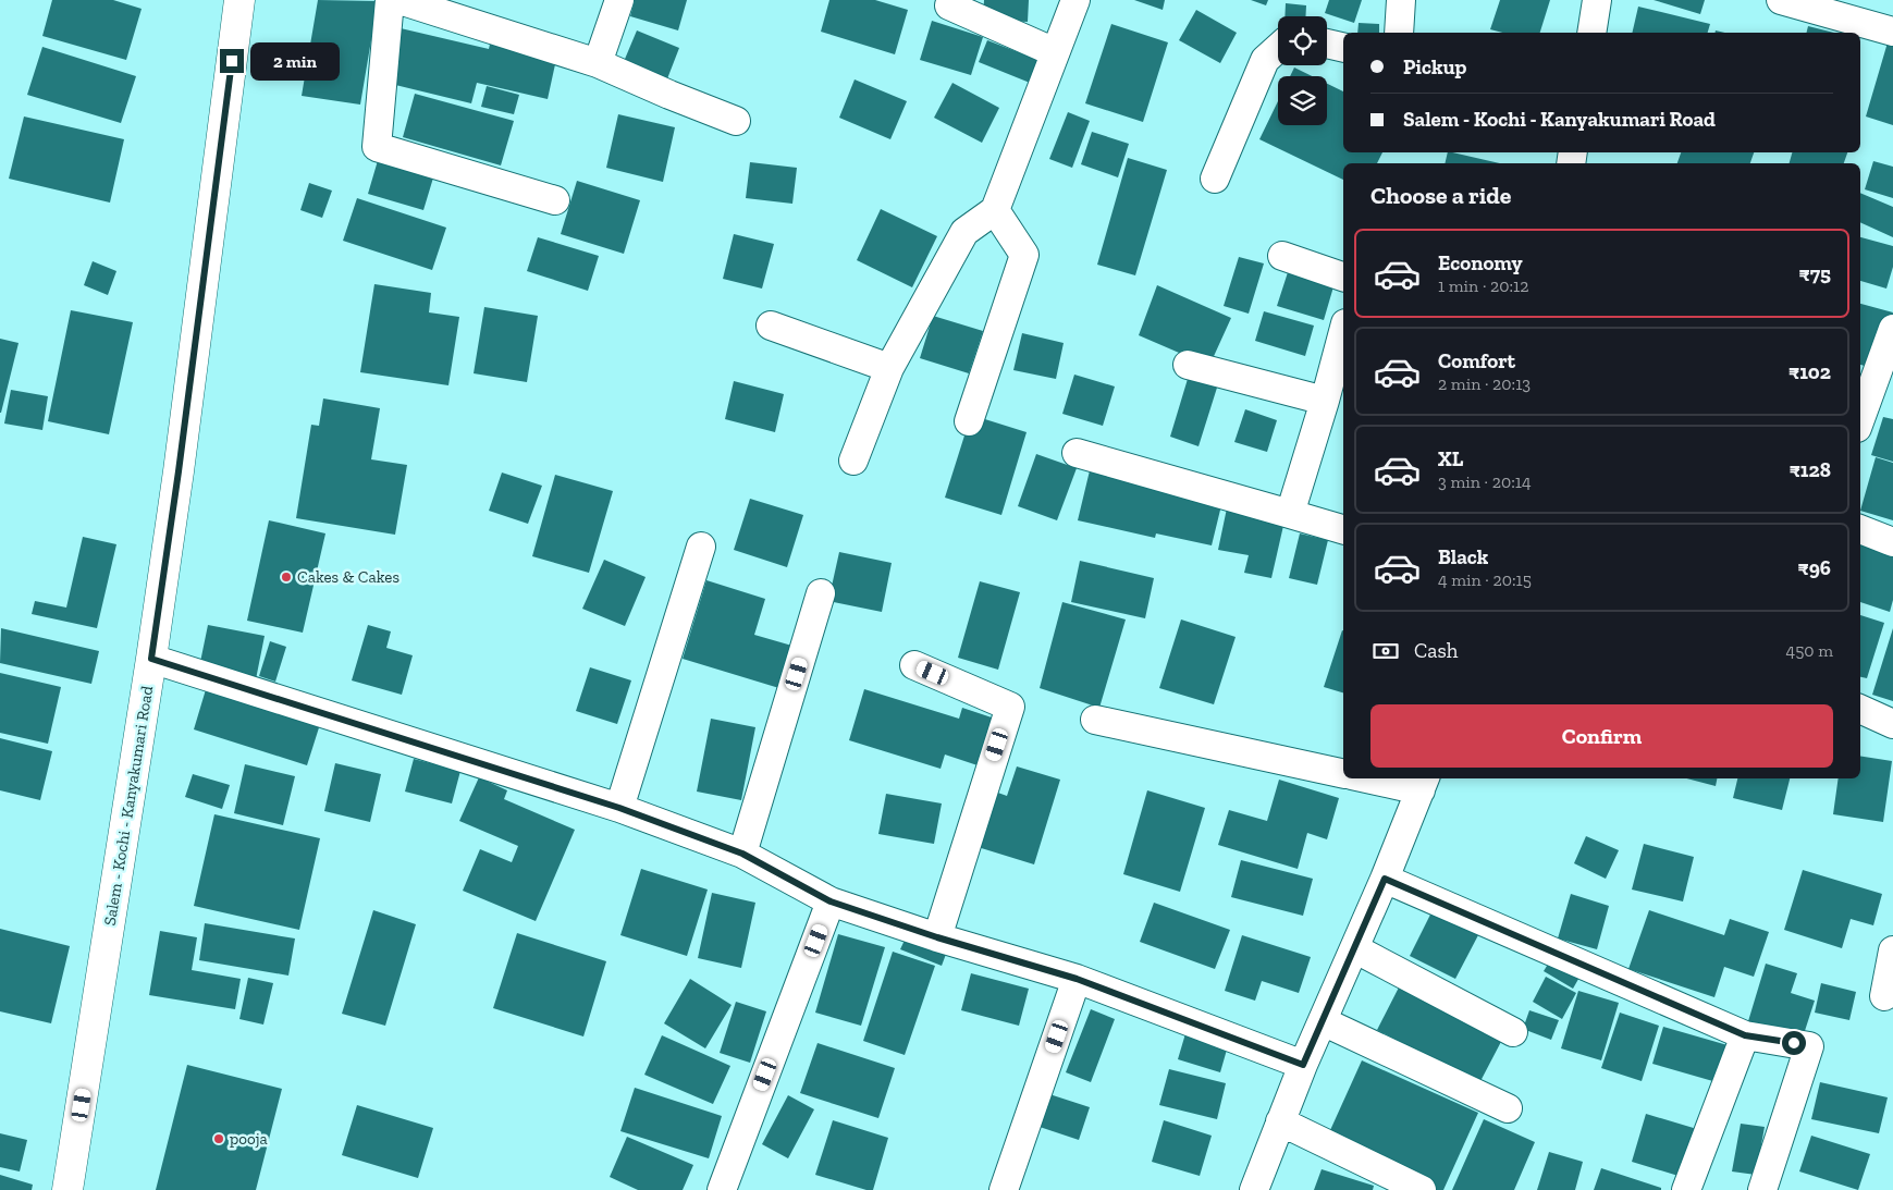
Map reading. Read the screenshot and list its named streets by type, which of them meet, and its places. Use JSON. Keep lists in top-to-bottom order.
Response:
{
  "streets": {
    "main road": ["Salem - Kochi - Kanyakumari Road"]
  },
  "places": ["Cakes & Cakes", "pooja"],
  "page": {
    "banner": ["Pickup", "Salem - Kochi - Kanyakumari Road"],
    "bubble": "2 min",
    "heading": "Choose a ride",
    "list": [
      {
        "name": "Economy",
        "note": "1 min · 20:12",
        "value": "₹75"
      },
      {
        "name": "Comfort",
        "note": "2 min · 20:13",
        "value": "₹102"
      },
      {
        "name": "XL",
        "note": "3 min · 20:14",
        "value": "₹128"
      },
      {
        "name": "Black",
        "note": "4 min · 20:15",
        "value": "₹96"
      }
    ],
    "pay": ["Cash", "450 m"],
    "buttons": "Confirm"
  }
}
